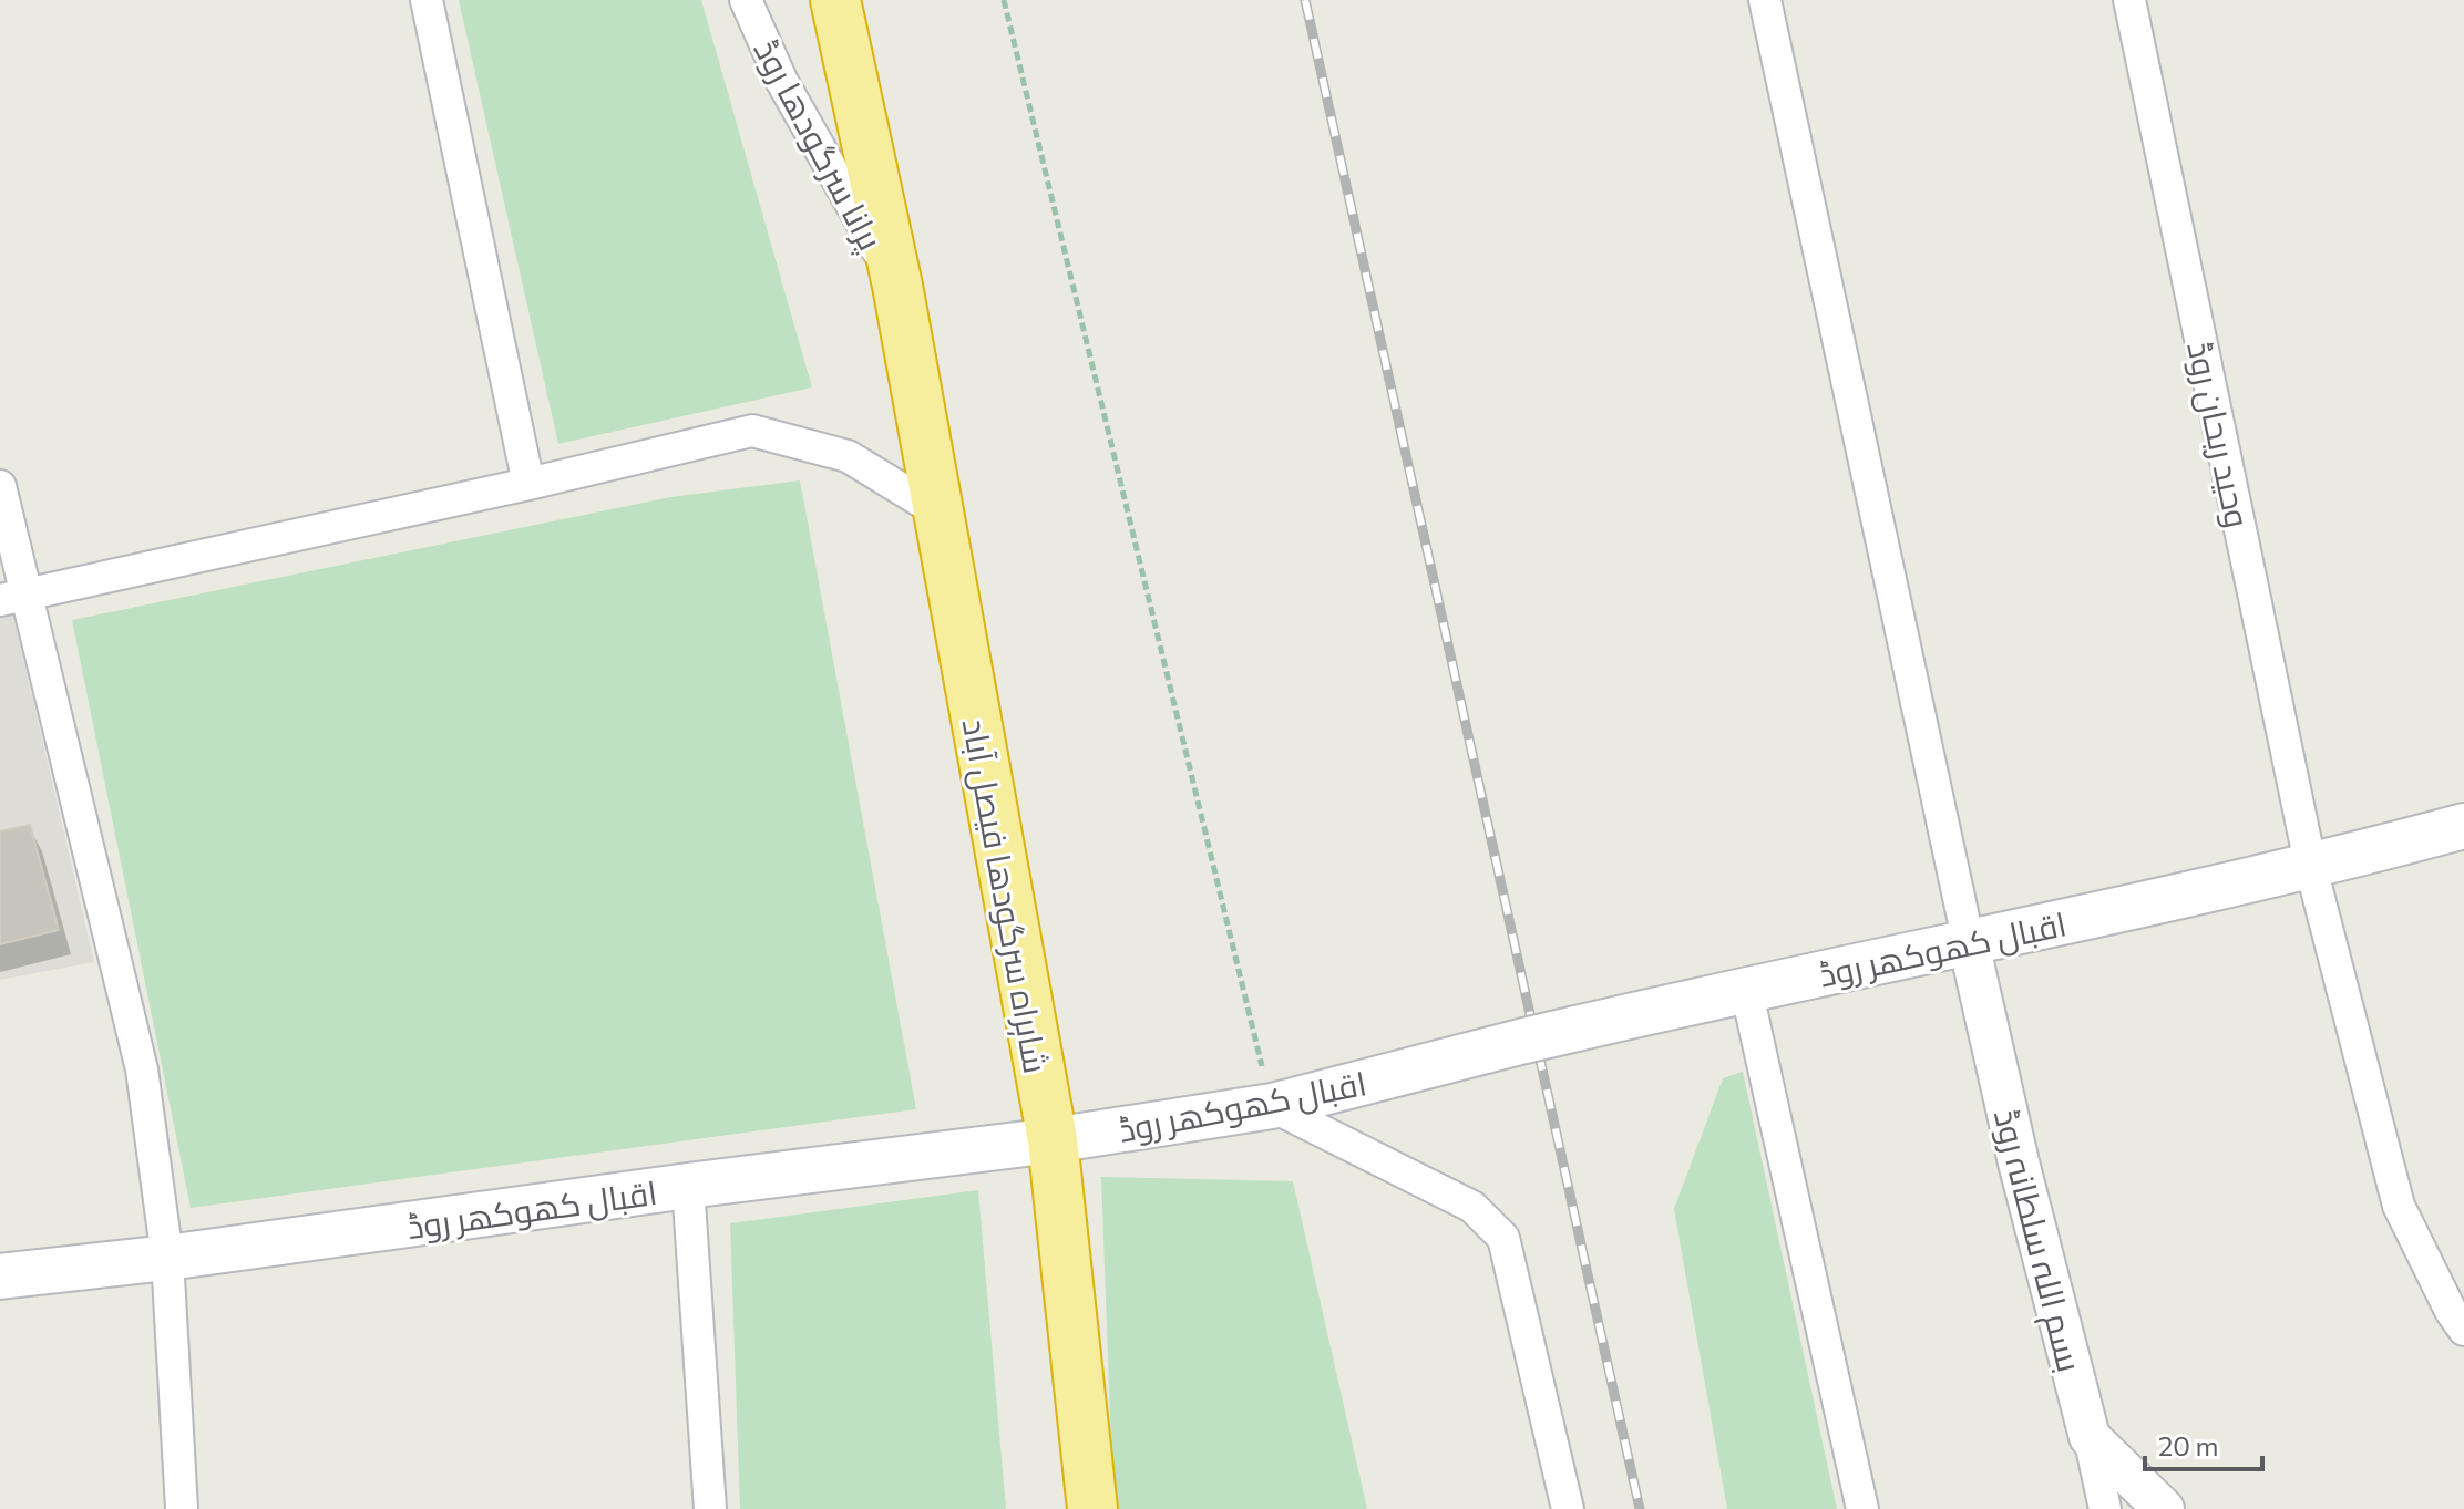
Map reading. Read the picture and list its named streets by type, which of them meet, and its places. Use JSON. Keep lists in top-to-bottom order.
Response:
{
  "streets": {
    "highway": ["شاہراہ سرگودھا فیصل آباد"],
    "main road": ["اقبال کھوکھر روڈ"],
    "street": ["پرانا سرگودھا روڈ", "وحید ریحان روڈ", "بسم اللہ سلطانہ روڈ"]
  },
  "crossings": [
    ["پرانا سرگودھا روڈ", "شاہراہ سرگودھا فیصل آباد"],
    ["وحید ریحان روڈ", "اقبال کھوکھر روڈ"],
    ["شاہراہ سرگودھا فیصل آباد", "اقبال کھوکھر روڈ"],
    ["اقبال کھوکھر روڈ", "بسم اللہ سلطانہ روڈ"]
  ],
  "scale_bar": "20 m"
}
